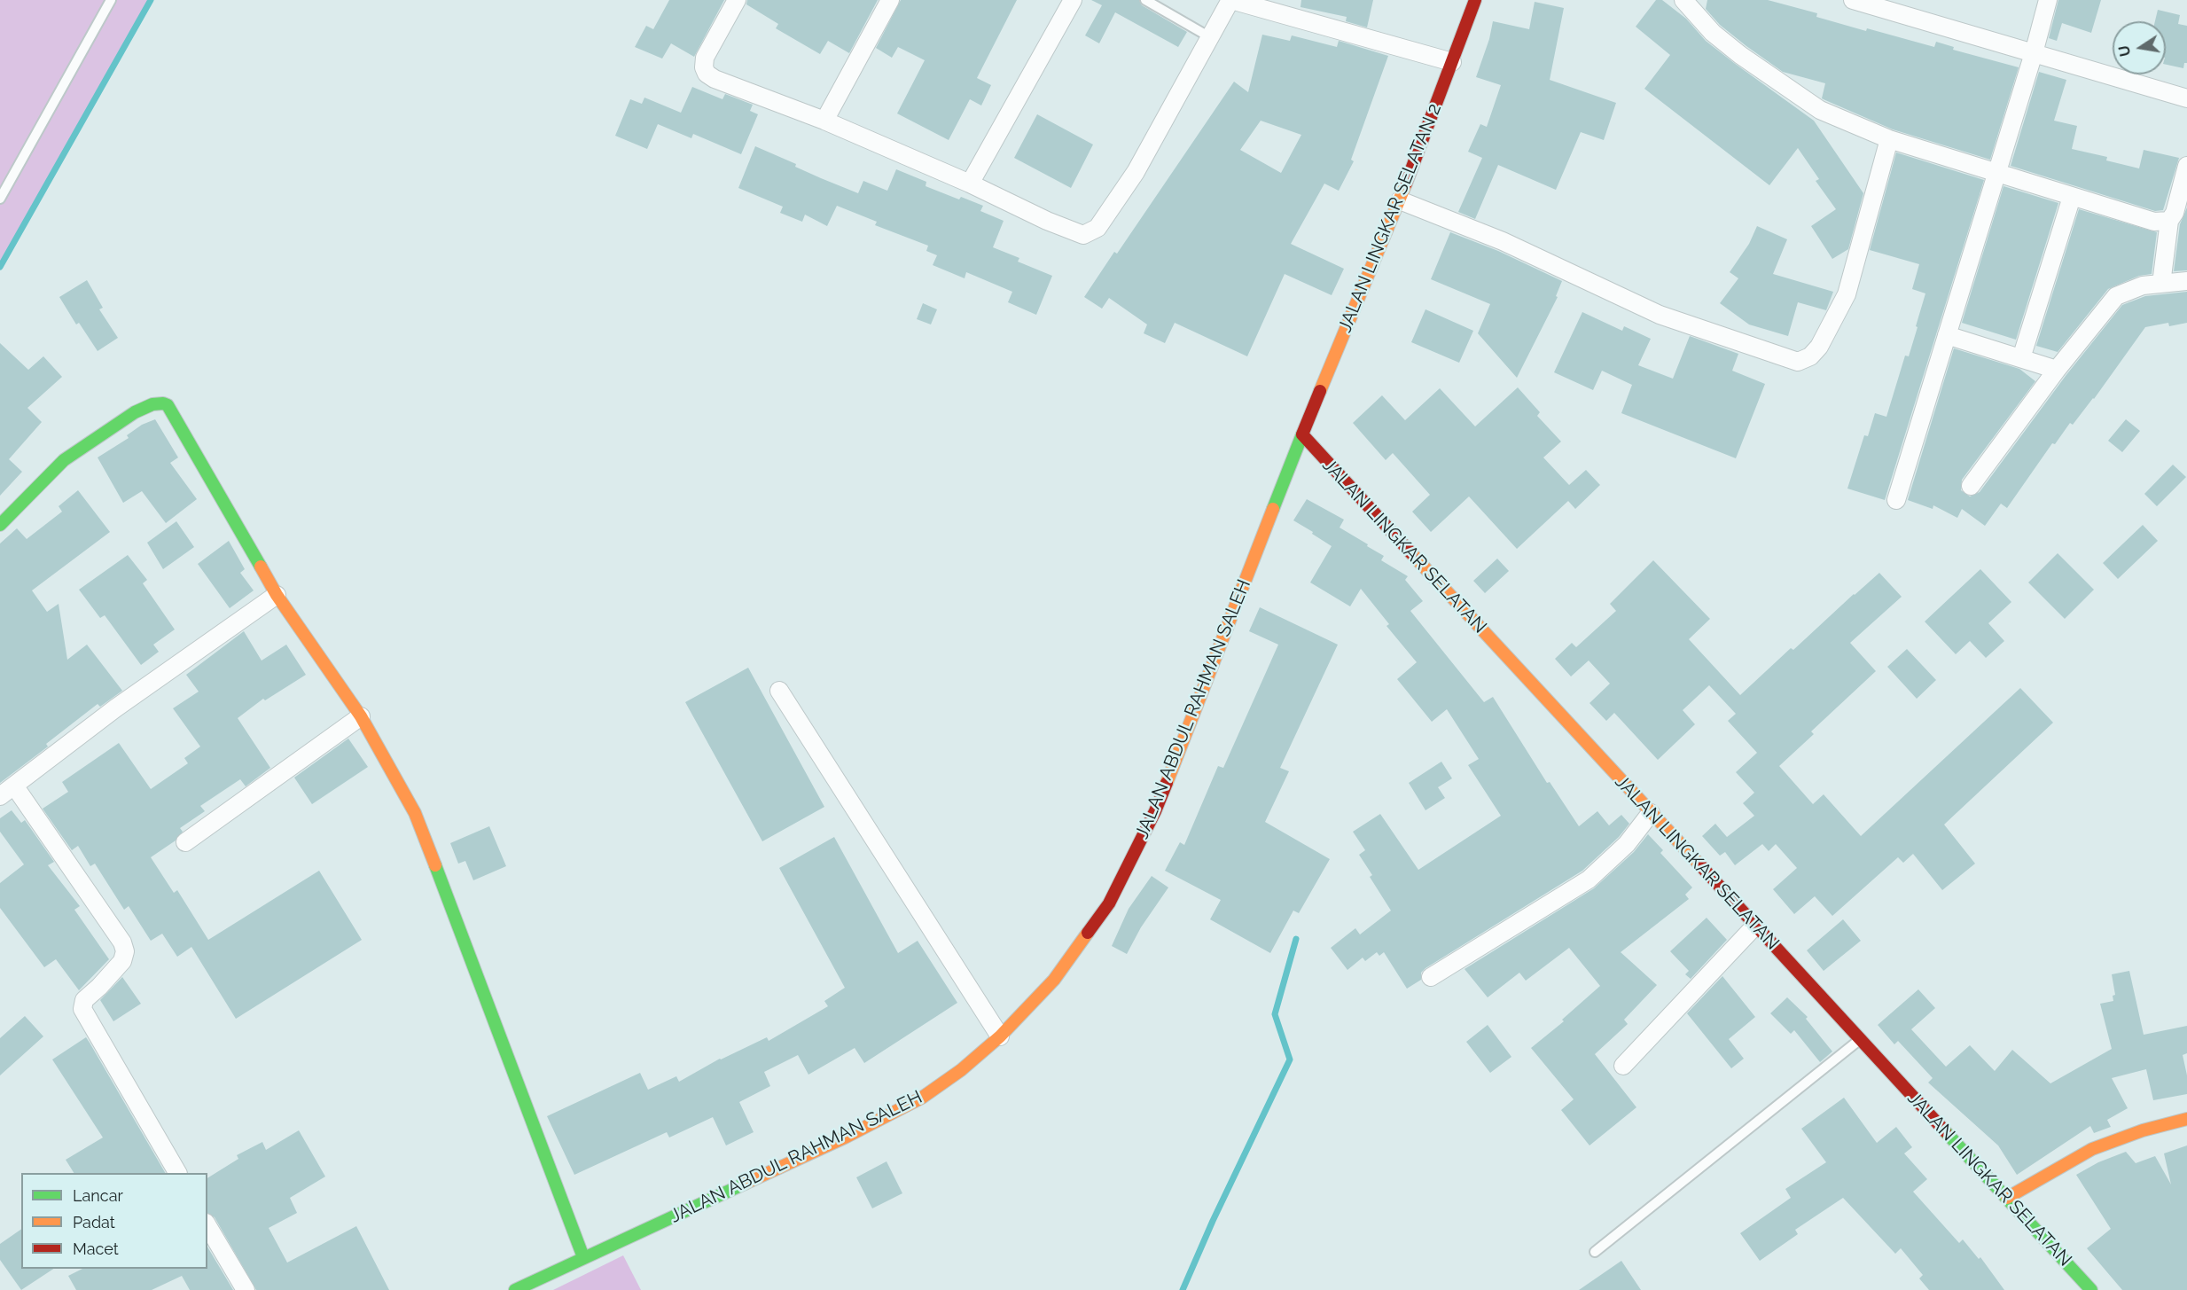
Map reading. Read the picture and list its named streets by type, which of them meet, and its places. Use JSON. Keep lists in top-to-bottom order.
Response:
{
  "streets": {
    "main road": ["JALAN LINGKAR SELATAN 2", "JALAN LINGKAR SELATAN", "JALAN ABDUL RAHMAN SALEH"]
  },
  "crossings": [
    ["JALAN LINGKAR SELATAN 2", "JALAN LINGKAR SELATAN"],
    ["JALAN LINGKAR SELATAN 2", "JALAN ABDUL RAHMAN SALEH"],
    ["JALAN LINGKAR SELATAN", "JALAN ABDUL RAHMAN SALEH"]
  ],
  "legend": ["Lancar", "Padat", "Macet"],
  "north": "left"
}
